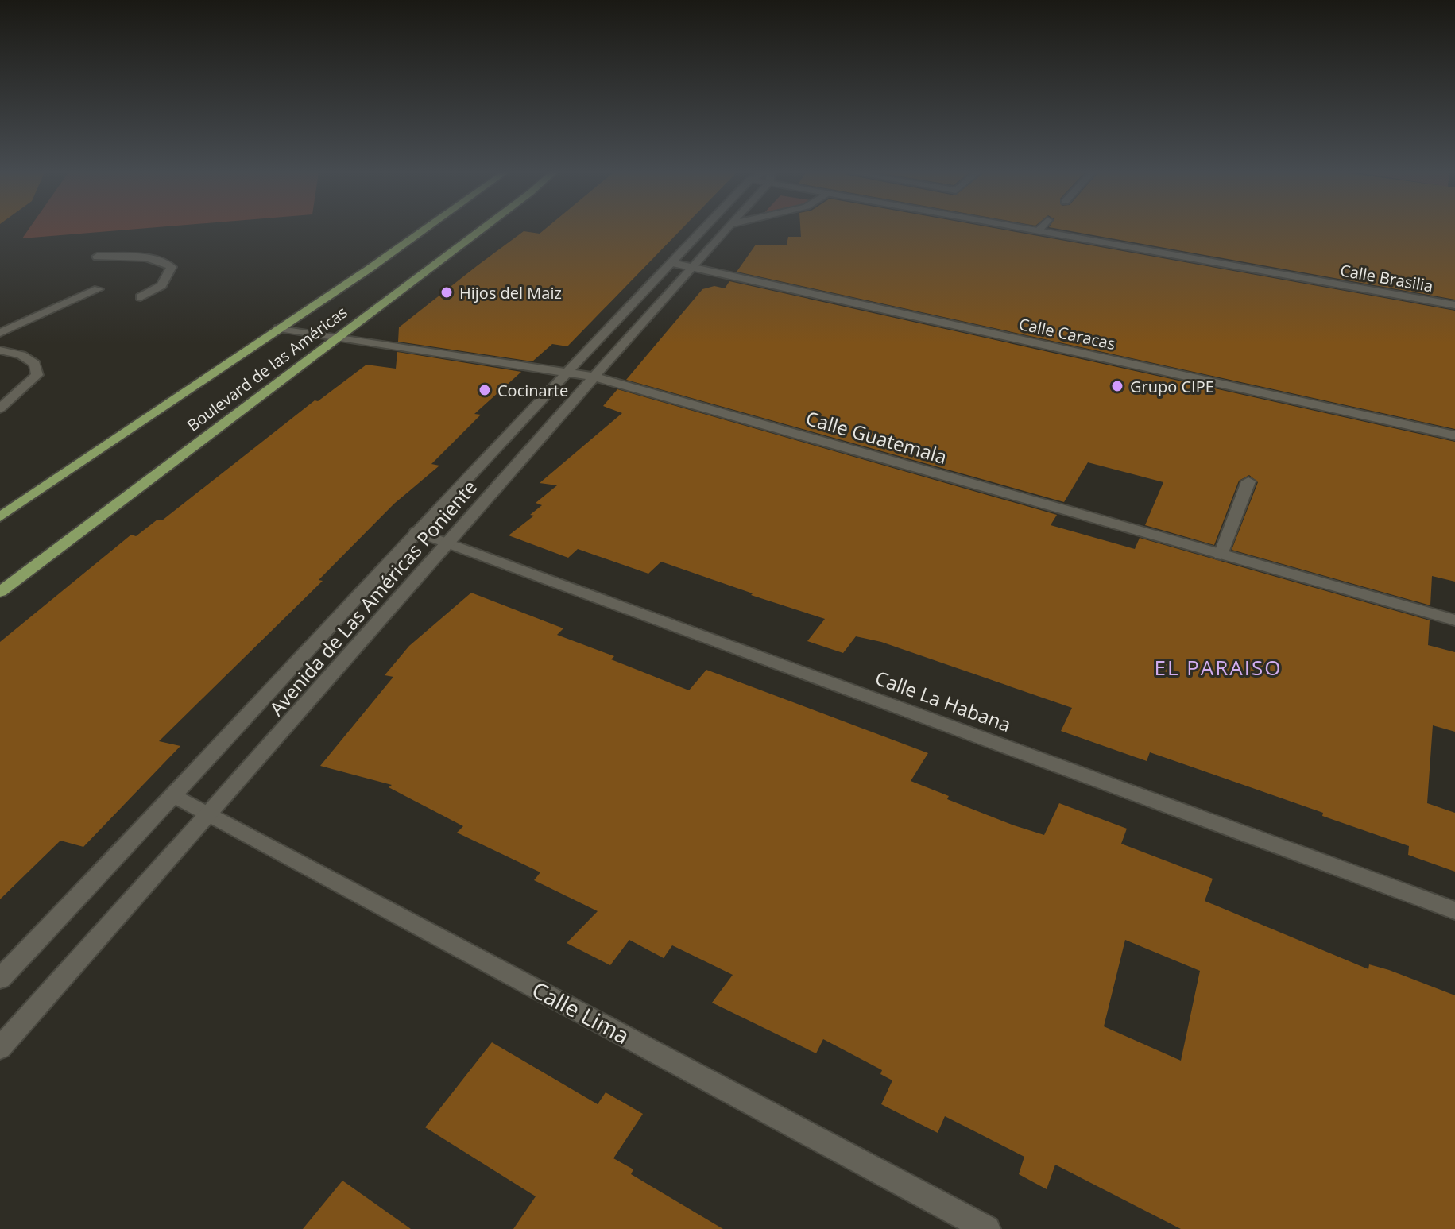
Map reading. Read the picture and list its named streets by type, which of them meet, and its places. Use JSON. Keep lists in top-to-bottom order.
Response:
{
  "streets": {
    "main road": ["Boulevard de las Américas"],
    "street": [
      "Calle Brasilia",
      "Calle Caracas",
      "Calle Guatemala",
      "Avenida de Las Américas Poniente",
      "Calle La Habana",
      "Calle Lima"
    ]
  },
  "crossings": [
    ["Calle Caracas", "Avenida de Las Américas Poniente"],
    ["Boulevard de las Américas", "Calle Guatemala"],
    ["Calle Guatemala", "Avenida de Las Américas Poniente"],
    ["Avenida de Las Américas Poniente", "Calle La Habana"],
    ["Avenida de Las Américas Poniente", "Calle Lima"]
  ],
  "districts": ["EL PARAISO"],
  "places": ["Hijos del Maiz", "Grupo CIPE", "Cocinarte"]
}
